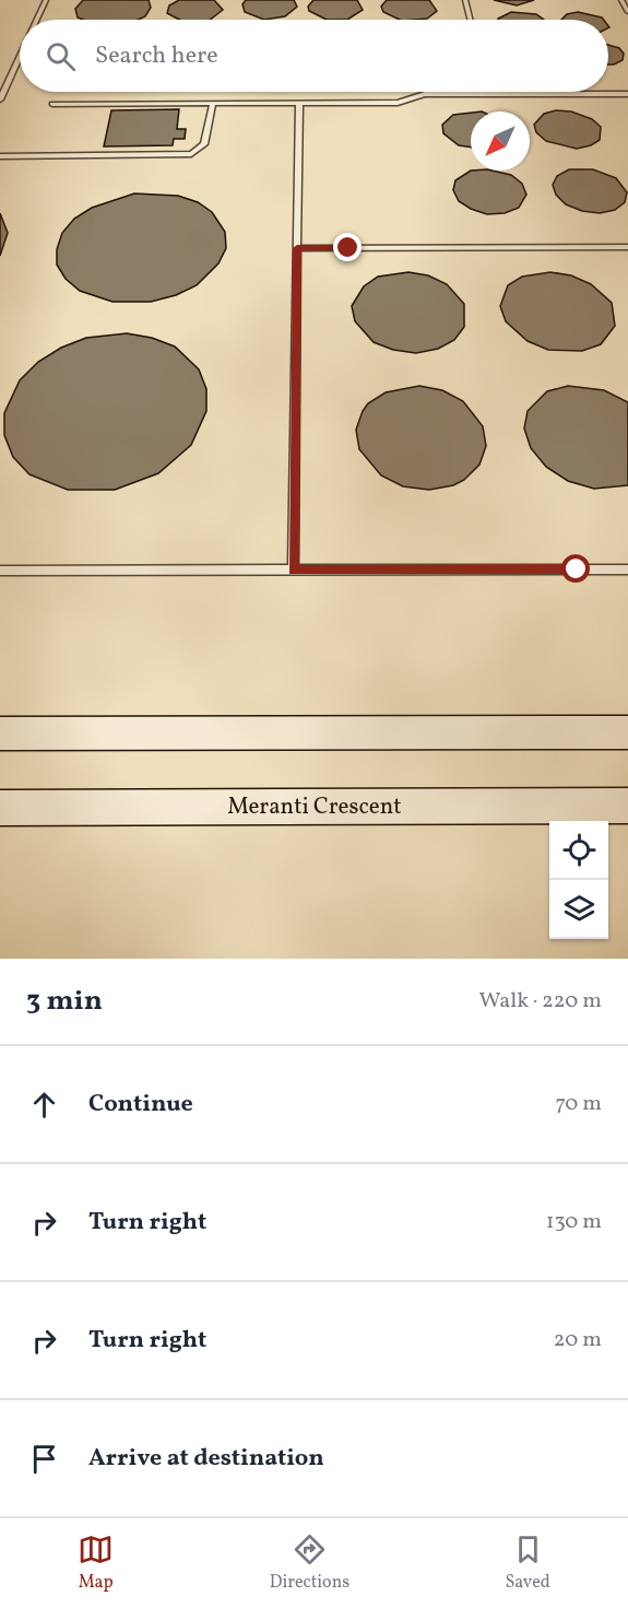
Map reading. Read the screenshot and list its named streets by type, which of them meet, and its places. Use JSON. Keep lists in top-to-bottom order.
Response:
{
  "streets": {
    "street": ["Meranti Crescent"]
  },
  "north": "bottom left",
  "page": {
    "search": "Search here",
    "heading": ["3 min", "Walk · 220 m"],
    "list": [
      ["Continue", "70 m"],
      ["Turn right", "130 m"],
      ["Turn right", "20 m"],
      "Arrive at destination"
    ],
    "nav": ["Map", "Directions", "Saved"]
  }
}
